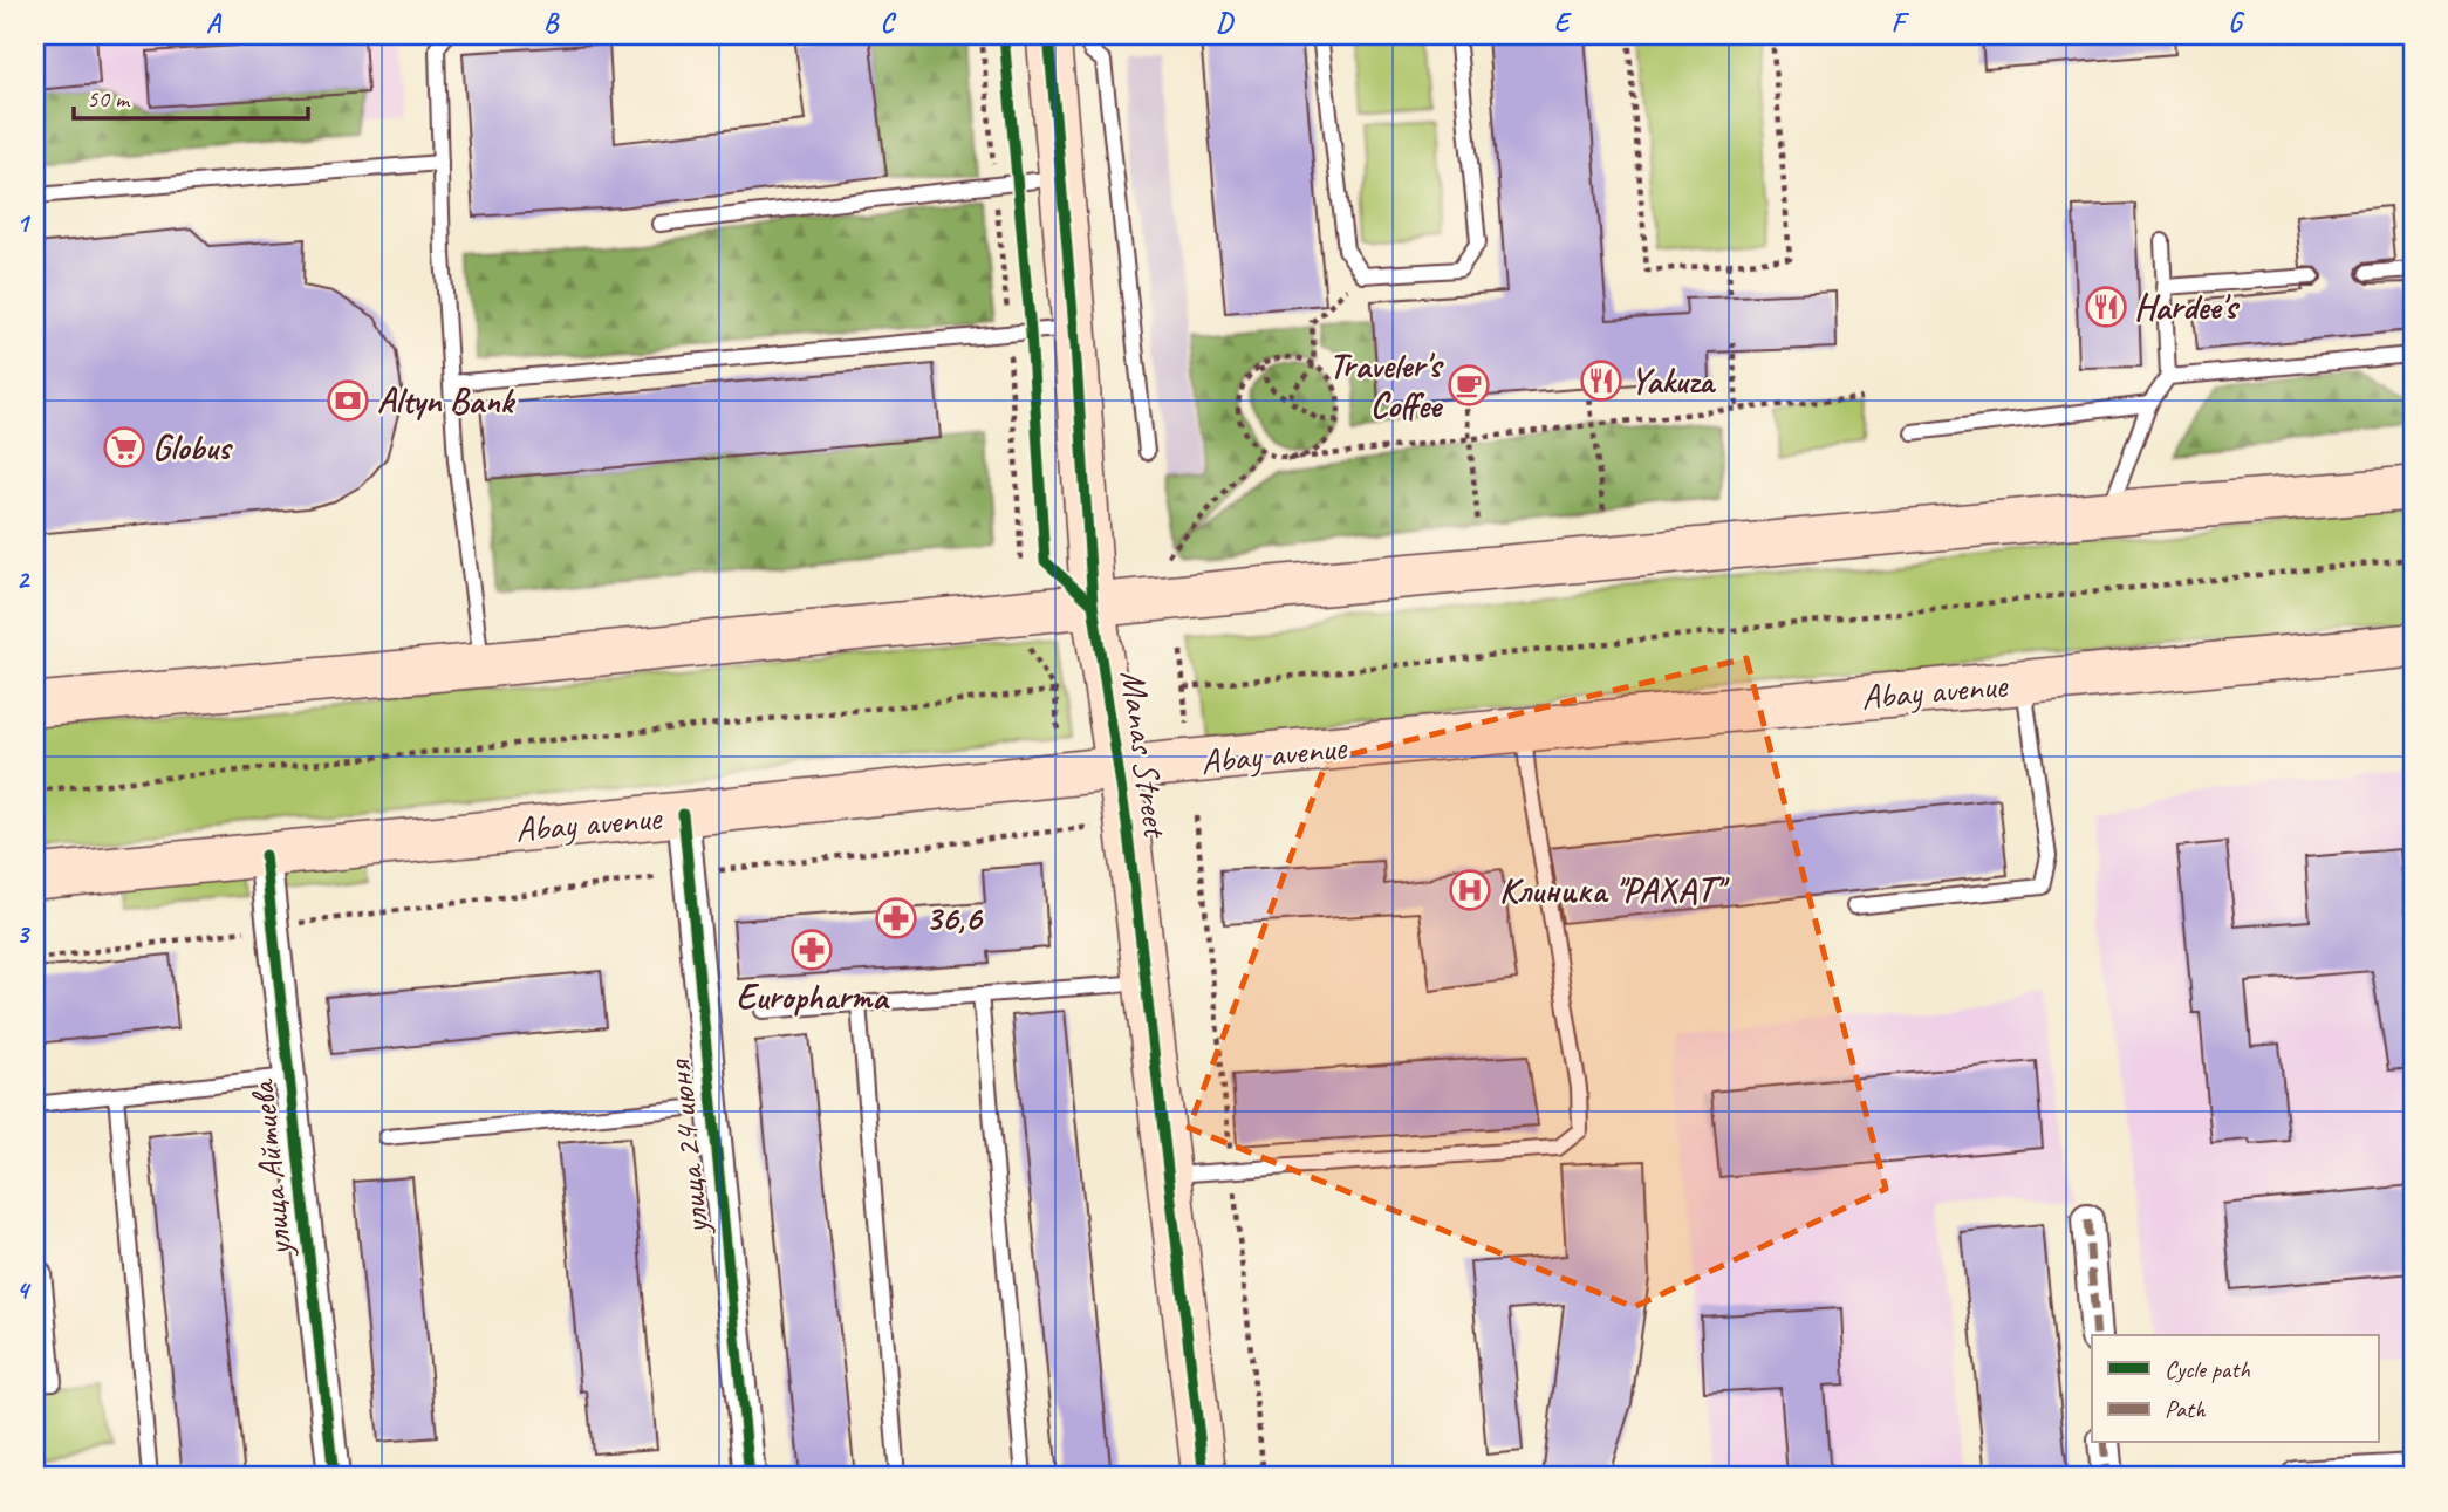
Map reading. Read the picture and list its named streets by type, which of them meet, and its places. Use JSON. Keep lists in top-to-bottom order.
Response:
{
  "streets": {
    "main road": ["Abay avenue", "Manas Street"],
    "street": ["улица 24 июня", "улица Айтиева"]
  },
  "crossings": [
    ["Abay avenue", "Manas Street"],
    ["Abay avenue", "улица 24 июня"],
    ["Abay avenue", "улица Айтиева"]
  ],
  "places": {
    "restaurant": ["Hardee's", "Yakuza"],
    "cafe": ["Traveler's Coffee"],
    "bank": ["Altyn Bank"],
    "supermarket": ["Globus"],
    "hospital": ["Клиника \"РАХАТ\""],
    "pharmacy": ["36,6", "Europharma"]
  },
  "legend": ["Cycle path", "Path"],
  "scale_bar": "50 m",
  "grid": {
    "columns": [
      "A",
      "B",
      "C",
      "D",
      "E",
      "F",
      "G"
    ],
    "rows": [
      "1",
      "2",
      "3",
      "4"
    ]
  }
}
